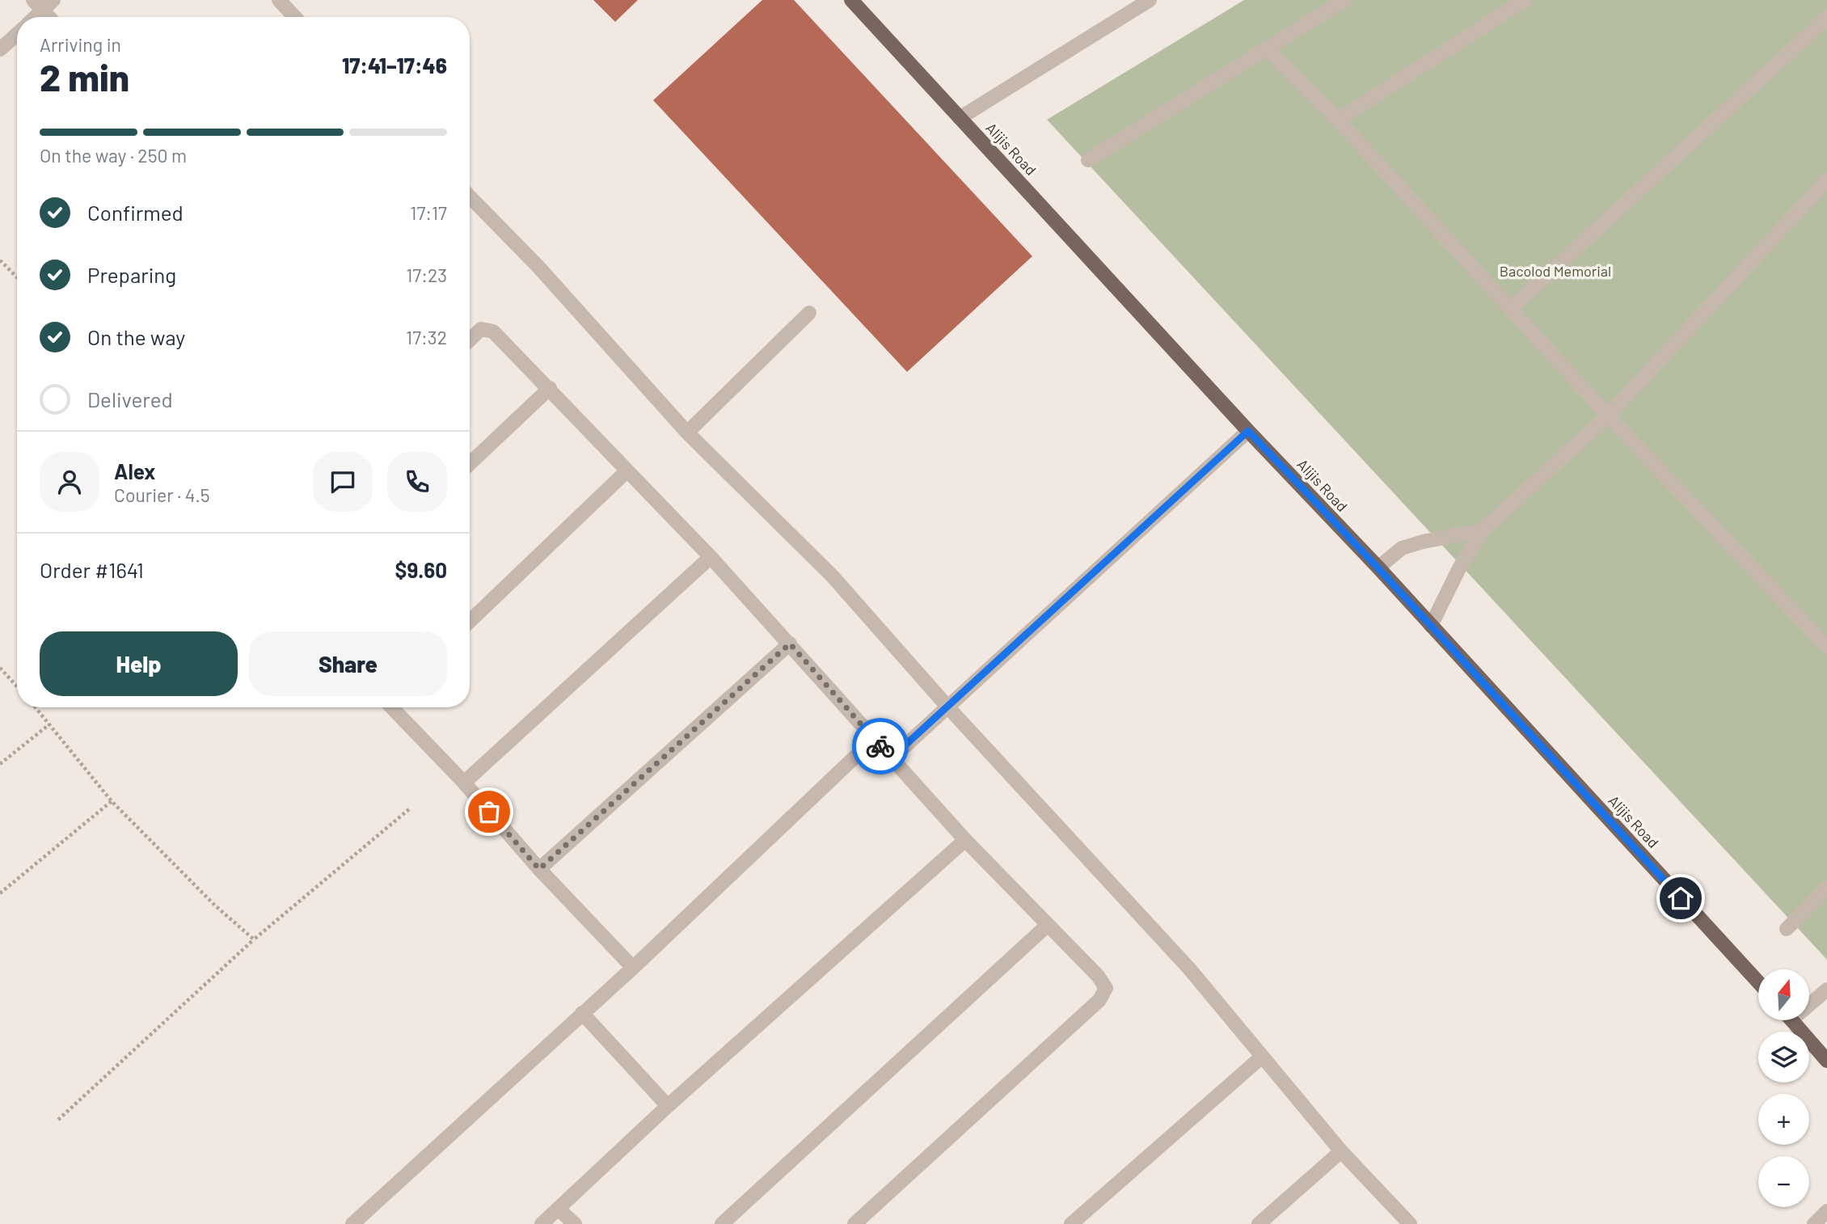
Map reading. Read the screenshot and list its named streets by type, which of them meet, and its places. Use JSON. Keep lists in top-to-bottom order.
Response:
{
  "streets": {
    "main road": ["Alijis Road"]
  },
  "parks": ["Bacolod Memorial"],
  "north": "top",
  "page": {
    "heading": ["2 min", "Arriving in", "17:41–17:46"],
    "panel": [
      "Alex",
      "Courier · 4.5",
      "Order #1641",
      "$9.60"
    ],
    "bar": "On the way · 250 m",
    "list": [
      ["Confirmed", "17:17"],
      ["Preparing", "17:23"],
      ["On the way", "17:32"],
      "Delivered"
    ],
    "buttons": ["Help", "Share"],
    "map_buttons": ["+", "−"]
  }
}
